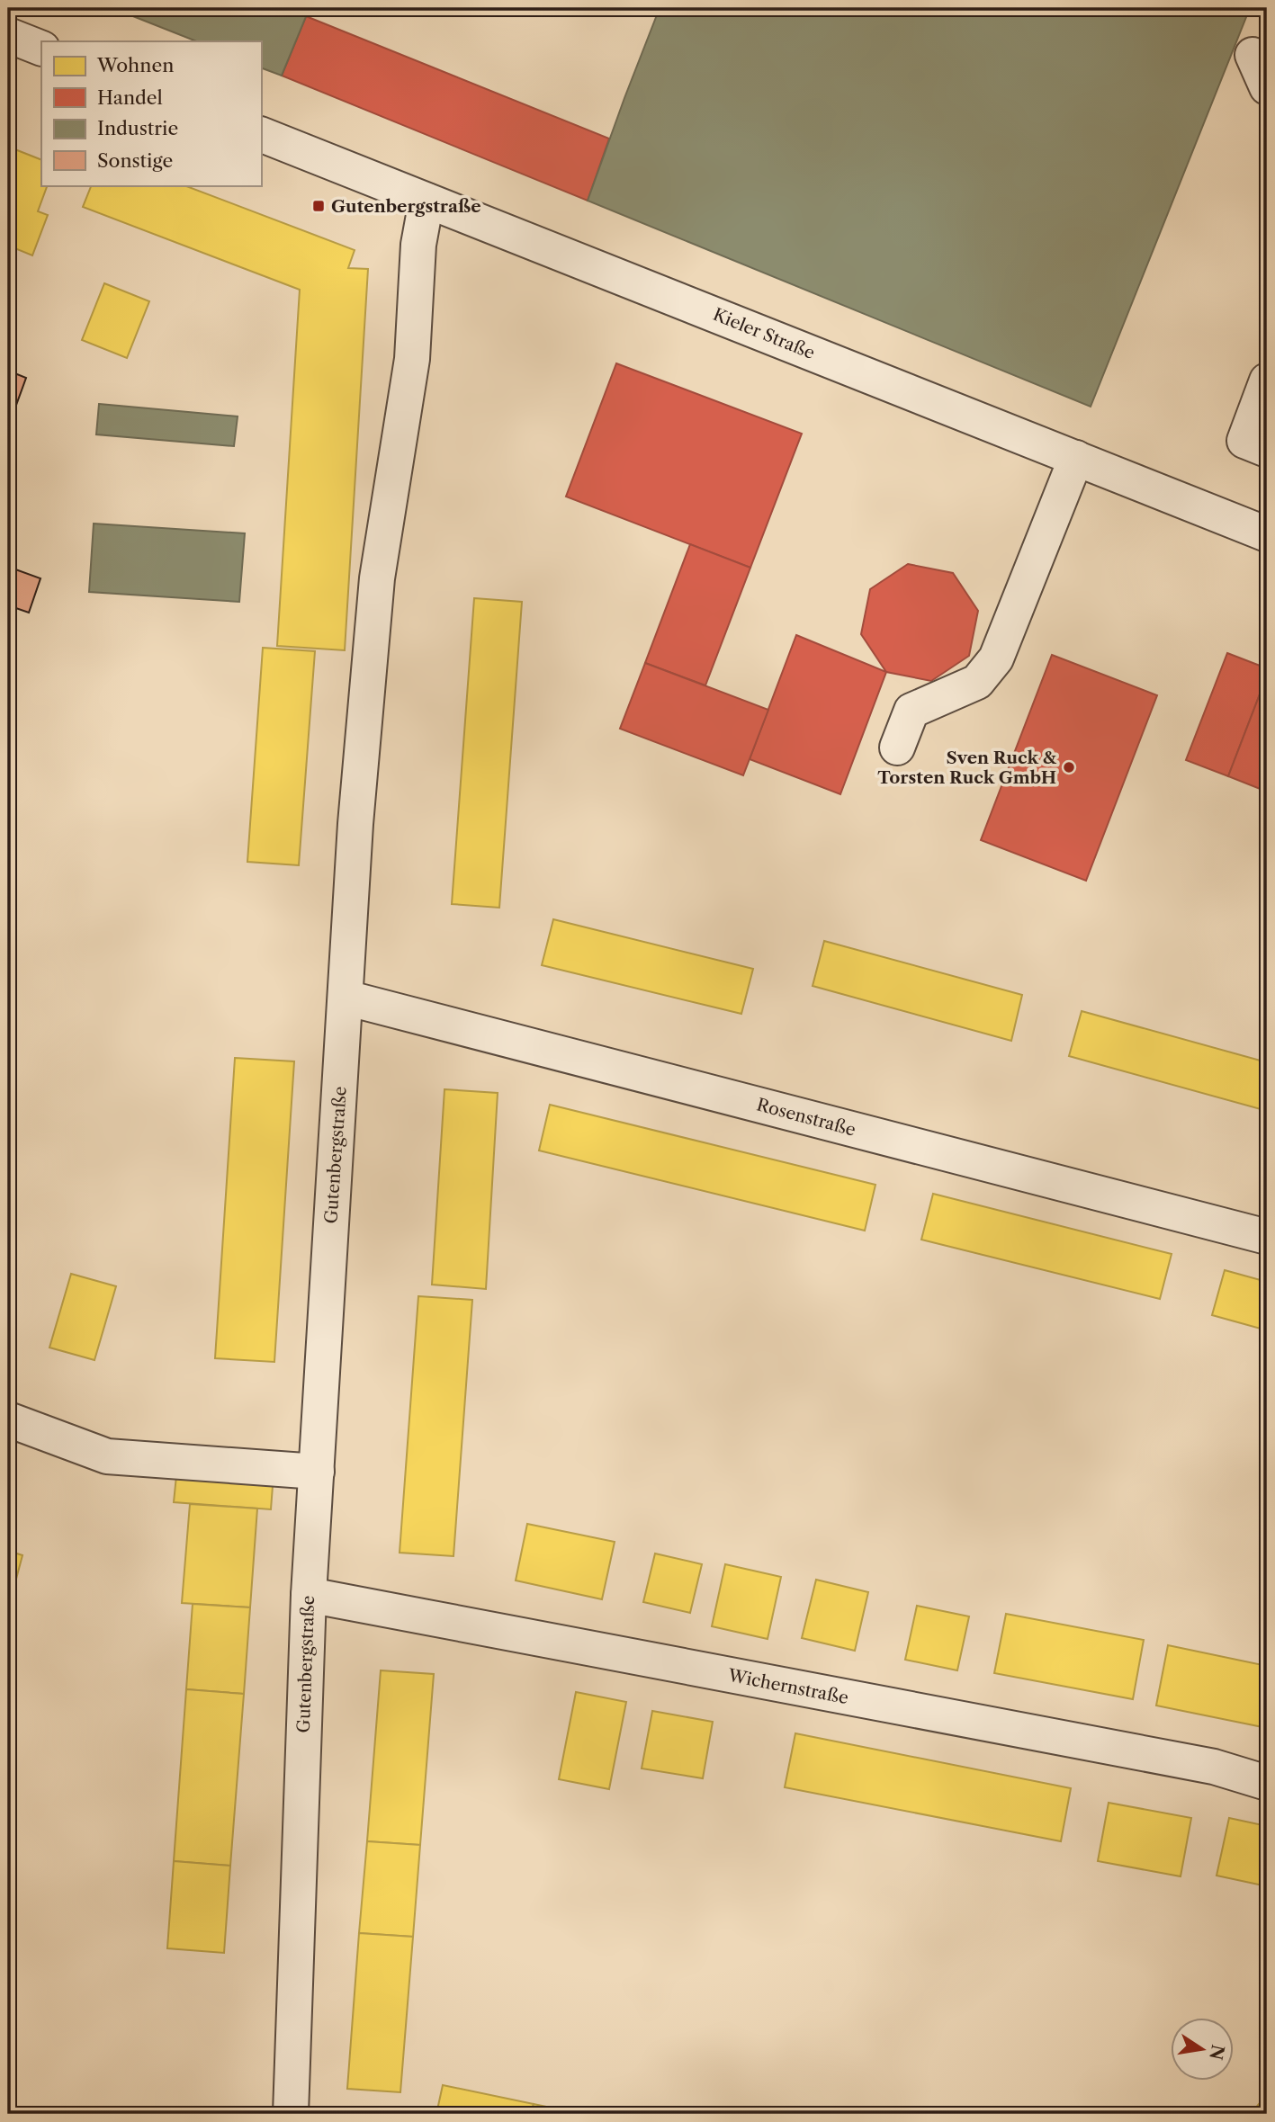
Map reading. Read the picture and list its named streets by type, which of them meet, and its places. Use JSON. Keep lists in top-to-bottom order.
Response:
{
  "streets": {
    "street": [
      "Kieler Straße",
      "Rosenstraße",
      "Gutenbergstraße",
      "Wichernstraße"
    ]
  },
  "crossings": [
    ["Kieler Straße", "Gutenbergstraße"],
    ["Rosenstraße", "Gutenbergstraße"],
    ["Gutenbergstraße", "Wichernstraße"]
  ],
  "places": {
    "transit": ["Gutenbergstraße"],
    "other": ["Sven Ruck & Torsten Ruck GmbH"]
  },
  "legend": [
    "Wohnen",
    "Handel",
    "Industrie",
    "Sonstige"
  ],
  "north": "right"
}
